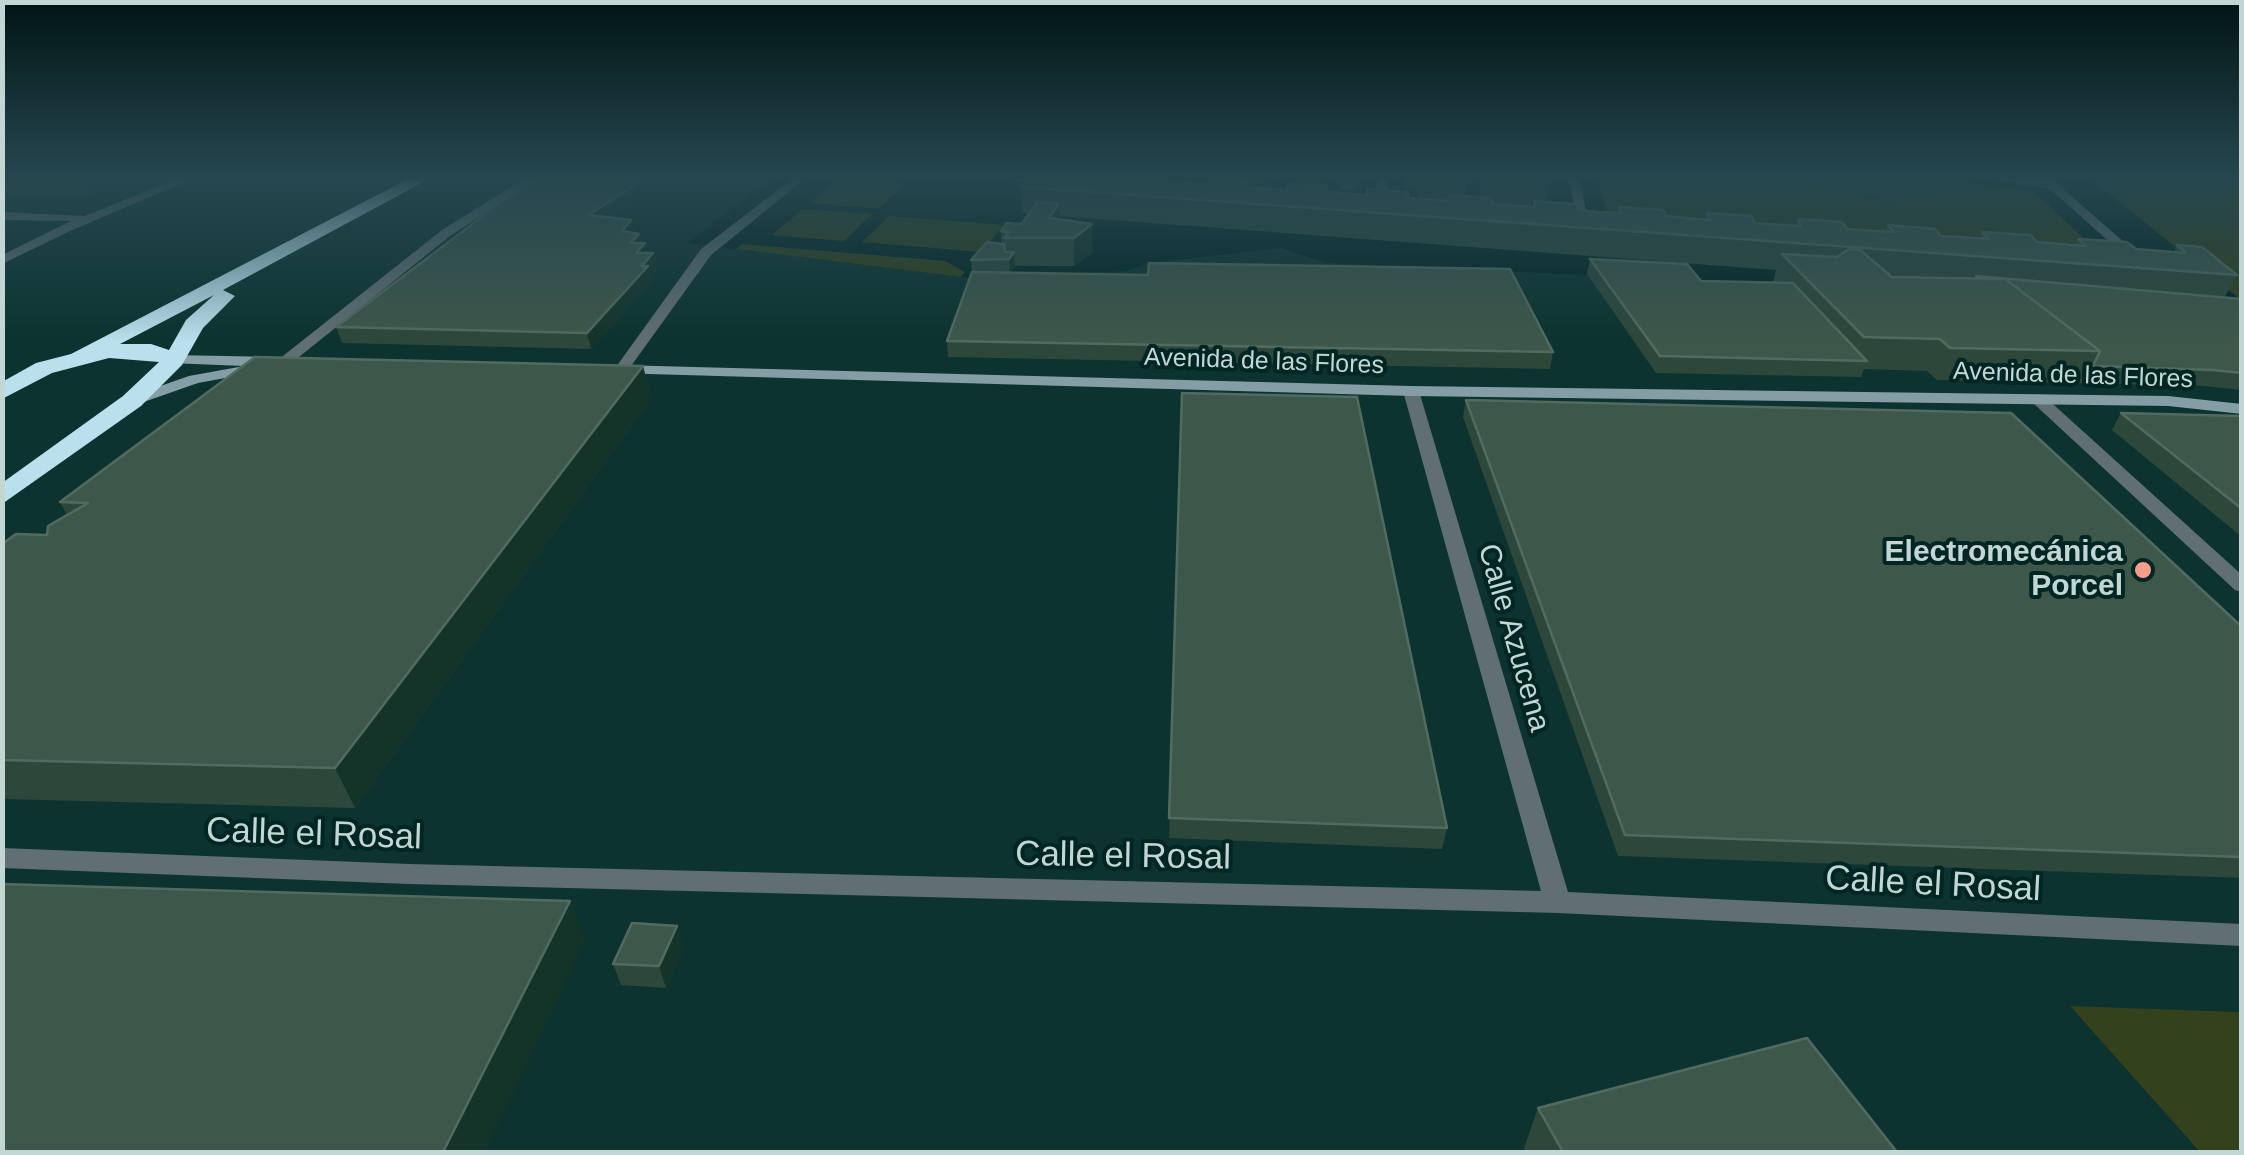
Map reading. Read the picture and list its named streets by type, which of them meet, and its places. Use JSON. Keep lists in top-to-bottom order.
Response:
{
  "streets": {
    "street": ["Avenida de las Flores", "Calle Azucena", "Calle el Rosal"]
  },
  "crossings": [
    ["Avenida de las Flores", "Calle Azucena"],
    ["Calle Azucena", "Calle el Rosal"]
  ],
  "places": ["Electromecánica Porcel"]
}
